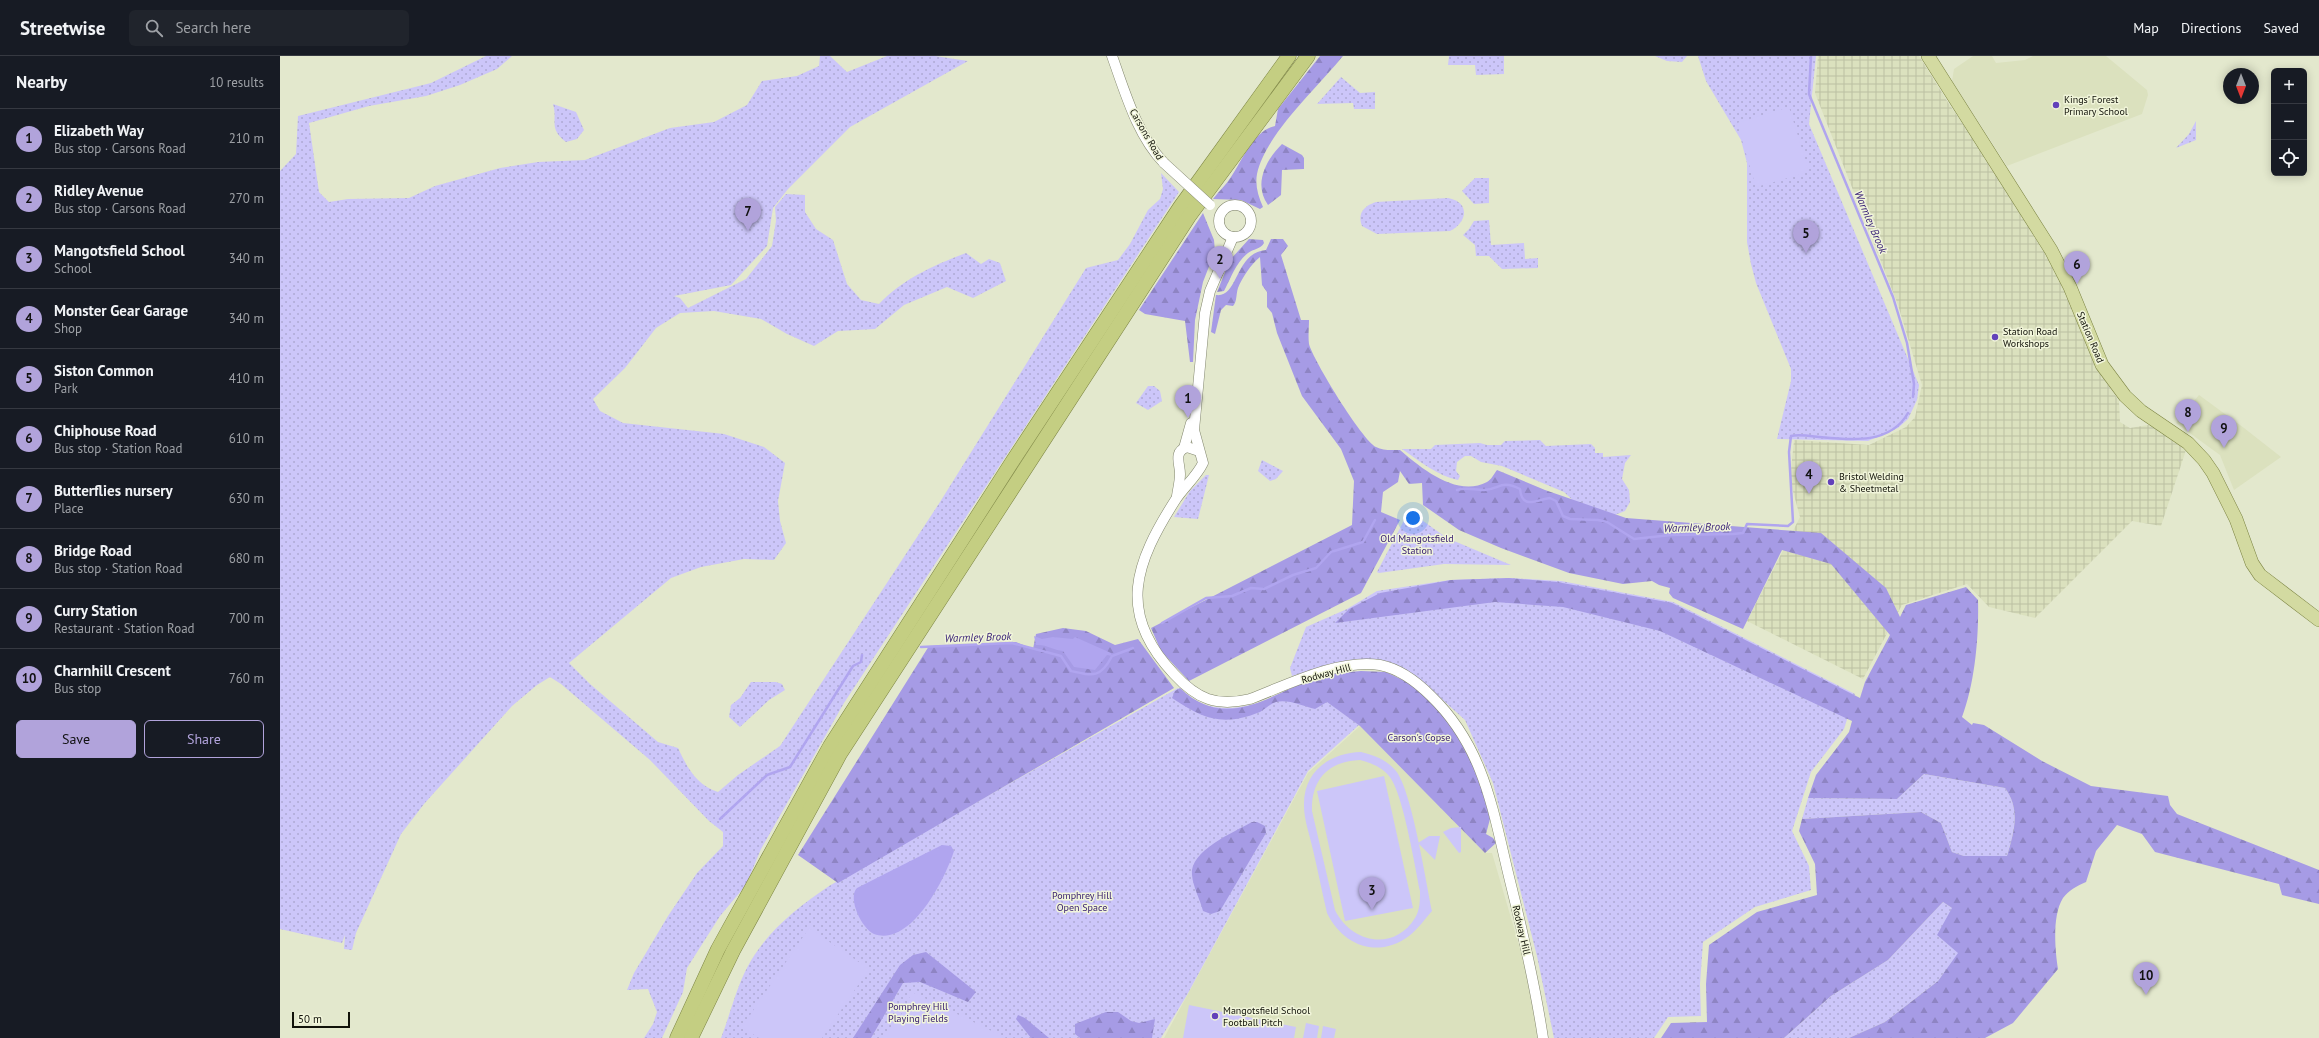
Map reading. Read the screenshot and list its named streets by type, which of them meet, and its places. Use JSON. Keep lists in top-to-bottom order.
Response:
{
  "streets": {
    "main road": ["Station Road"],
    "street": ["Carsons Road", "Rodway Hill"]
  },
  "water": ["Warmley Brook"],
  "parks": [
    "Old Mangotsfield Station",
    "Carson's Copse",
    "Pomphrey Hill Open Space",
    "Pomphrey Hill Playing Fields"
  ],
  "places": [
    "Kings' Forest Primary School",
    "Station Road Workshops",
    "Bristol Welding & Sheetmetal",
    "Mangotsfield School Football Pitch"
  ],
  "scale_bar": "50 m",
  "north": "bottom",
  "page": {
    "header": "Streetwise",
    "search": "Search here",
    "nav": ["Map", "Directions", "Saved"],
    "heading": ["Nearby", "10 results"],
    "map_buttons": ["+", "−"],
    "list": [
      {
        "mark": "1",
        "name": "Elizabeth Way",
        "note": "Bus stop · Carsons Road",
        "value": "210 m"
      },
      {
        "mark": "2",
        "name": "Ridley Avenue",
        "note": "Bus stop · Carsons Road",
        "value": "270 m"
      },
      {
        "mark": "3",
        "name": "Mangotsfield School",
        "note": "School",
        "value": "340 m"
      },
      {
        "mark": "4",
        "name": "Monster Gear Garage",
        "note": "Shop",
        "value": "340 m"
      },
      {
        "mark": "5",
        "name": "Siston Common",
        "note": "Park",
        "value": "410 m"
      },
      {
        "mark": "6",
        "name": "Chiphouse Road",
        "note": "Bus stop · Station Road",
        "value": "610 m"
      },
      {
        "mark": "7",
        "name": "Butterflies nursery",
        "note": "Place",
        "value": "630 m"
      },
      {
        "mark": "8",
        "name": "Bridge Road",
        "note": "Bus stop · Station Road",
        "value": "680 m"
      },
      {
        "mark": "9",
        "name": "Curry Station",
        "note": "Restaurant · Station Road",
        "value": "700 m"
      },
      {
        "mark": "10",
        "name": "Charnhill Crescent",
        "note": "Bus stop",
        "value": "760 m"
      }
    ],
    "pins": [
      "7",
      "5",
      "2",
      "6",
      "1",
      "8",
      "9",
      "4",
      "3",
      "10"
    ],
    "buttons": ["Save", "Share"],
    "scale": "50 m"
  }
}
